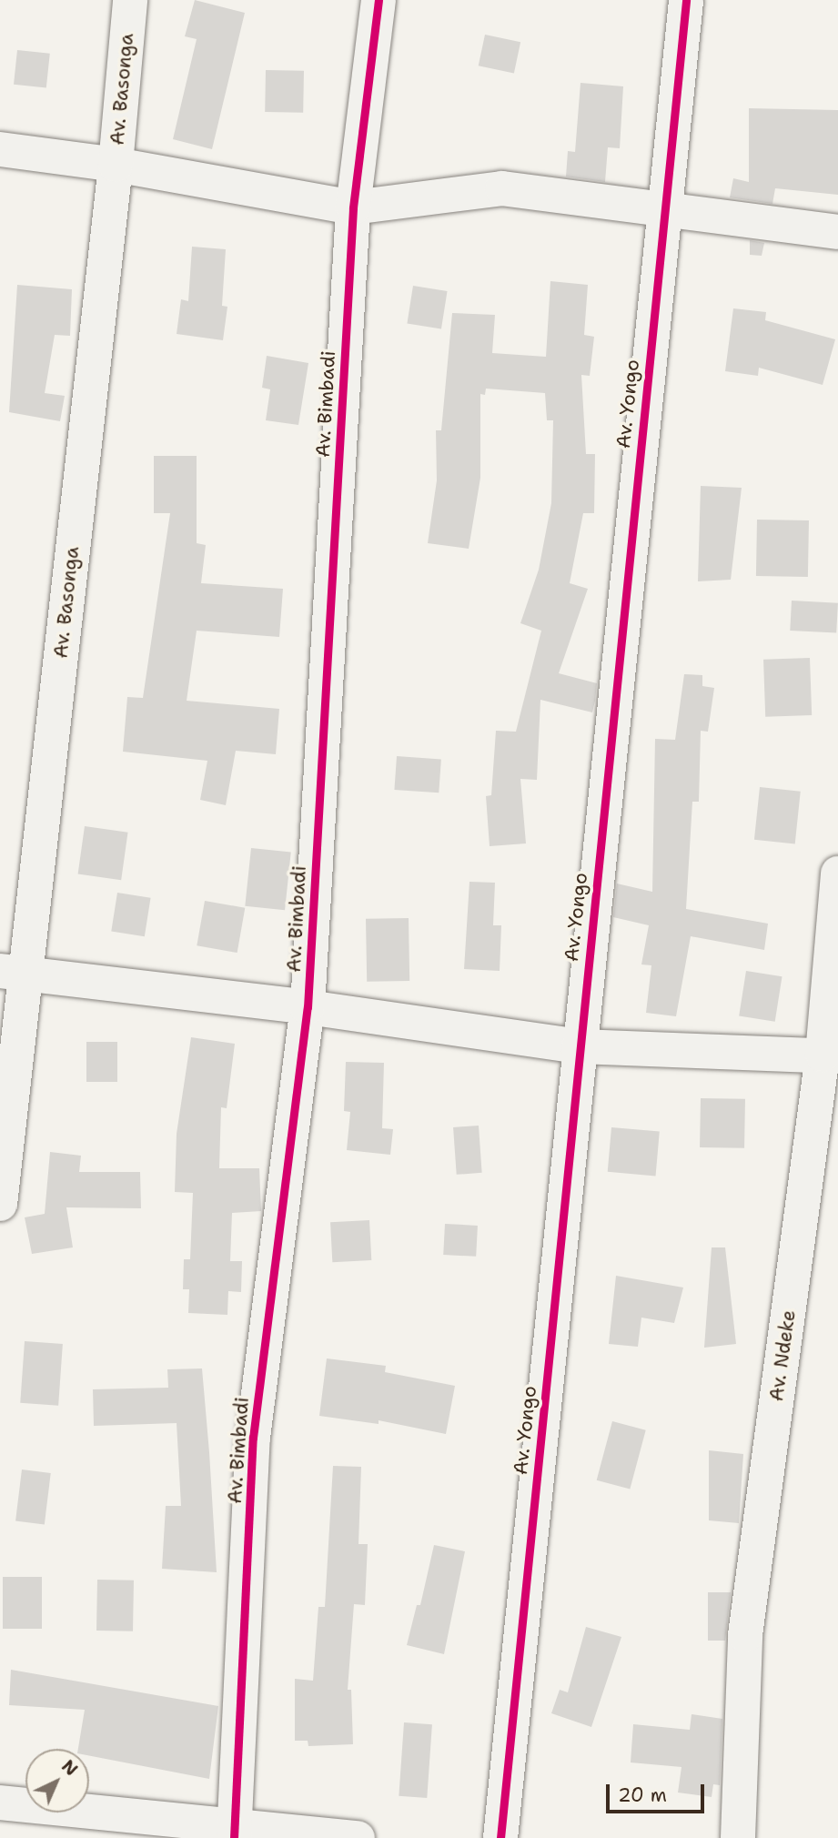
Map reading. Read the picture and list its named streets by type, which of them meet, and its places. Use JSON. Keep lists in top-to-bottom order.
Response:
{
  "streets": {
    "street": [
      "Av. Basonga",
      "Av. Bimbadi",
      "Av. Yongo",
      "Av. Ndeke"
    ]
  },
  "scale_bar": "20 m",
  "north": "top right"
}
